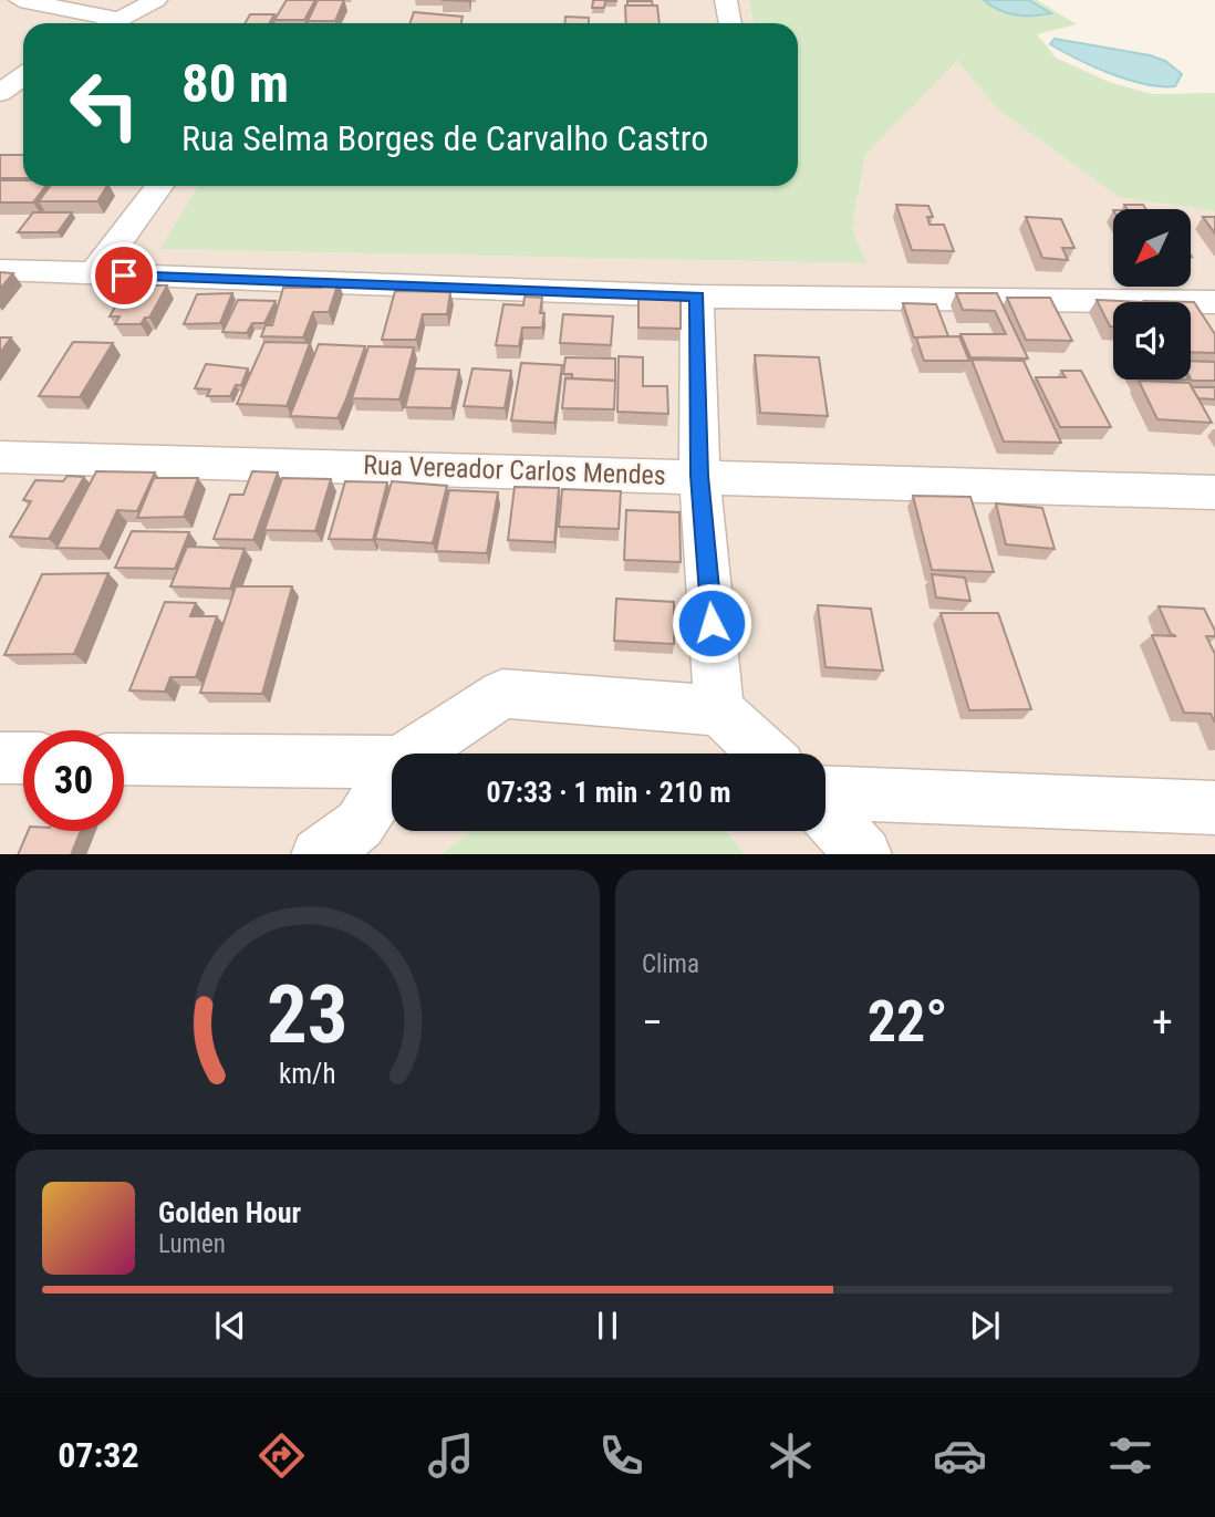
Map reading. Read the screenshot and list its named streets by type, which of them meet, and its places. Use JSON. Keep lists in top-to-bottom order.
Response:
{
  "streets": {
    "street": ["Rua Vereador Carlos Mendes"]
  },
  "north": "bottom left",
  "page": {
    "turn": ["80 m", "Rua Selma Borges de Carvalho Castro"],
    "limit": "30",
    "trip": "07:33 · 1 min · 210 m",
    "tile": "Clima",
    "heat": ["−", "22°", "+"],
    "song": ["Golden Hour", "Lumen"],
    "tabs": "07:32",
    "gauge": ["23", "km/h"]
  }
}
